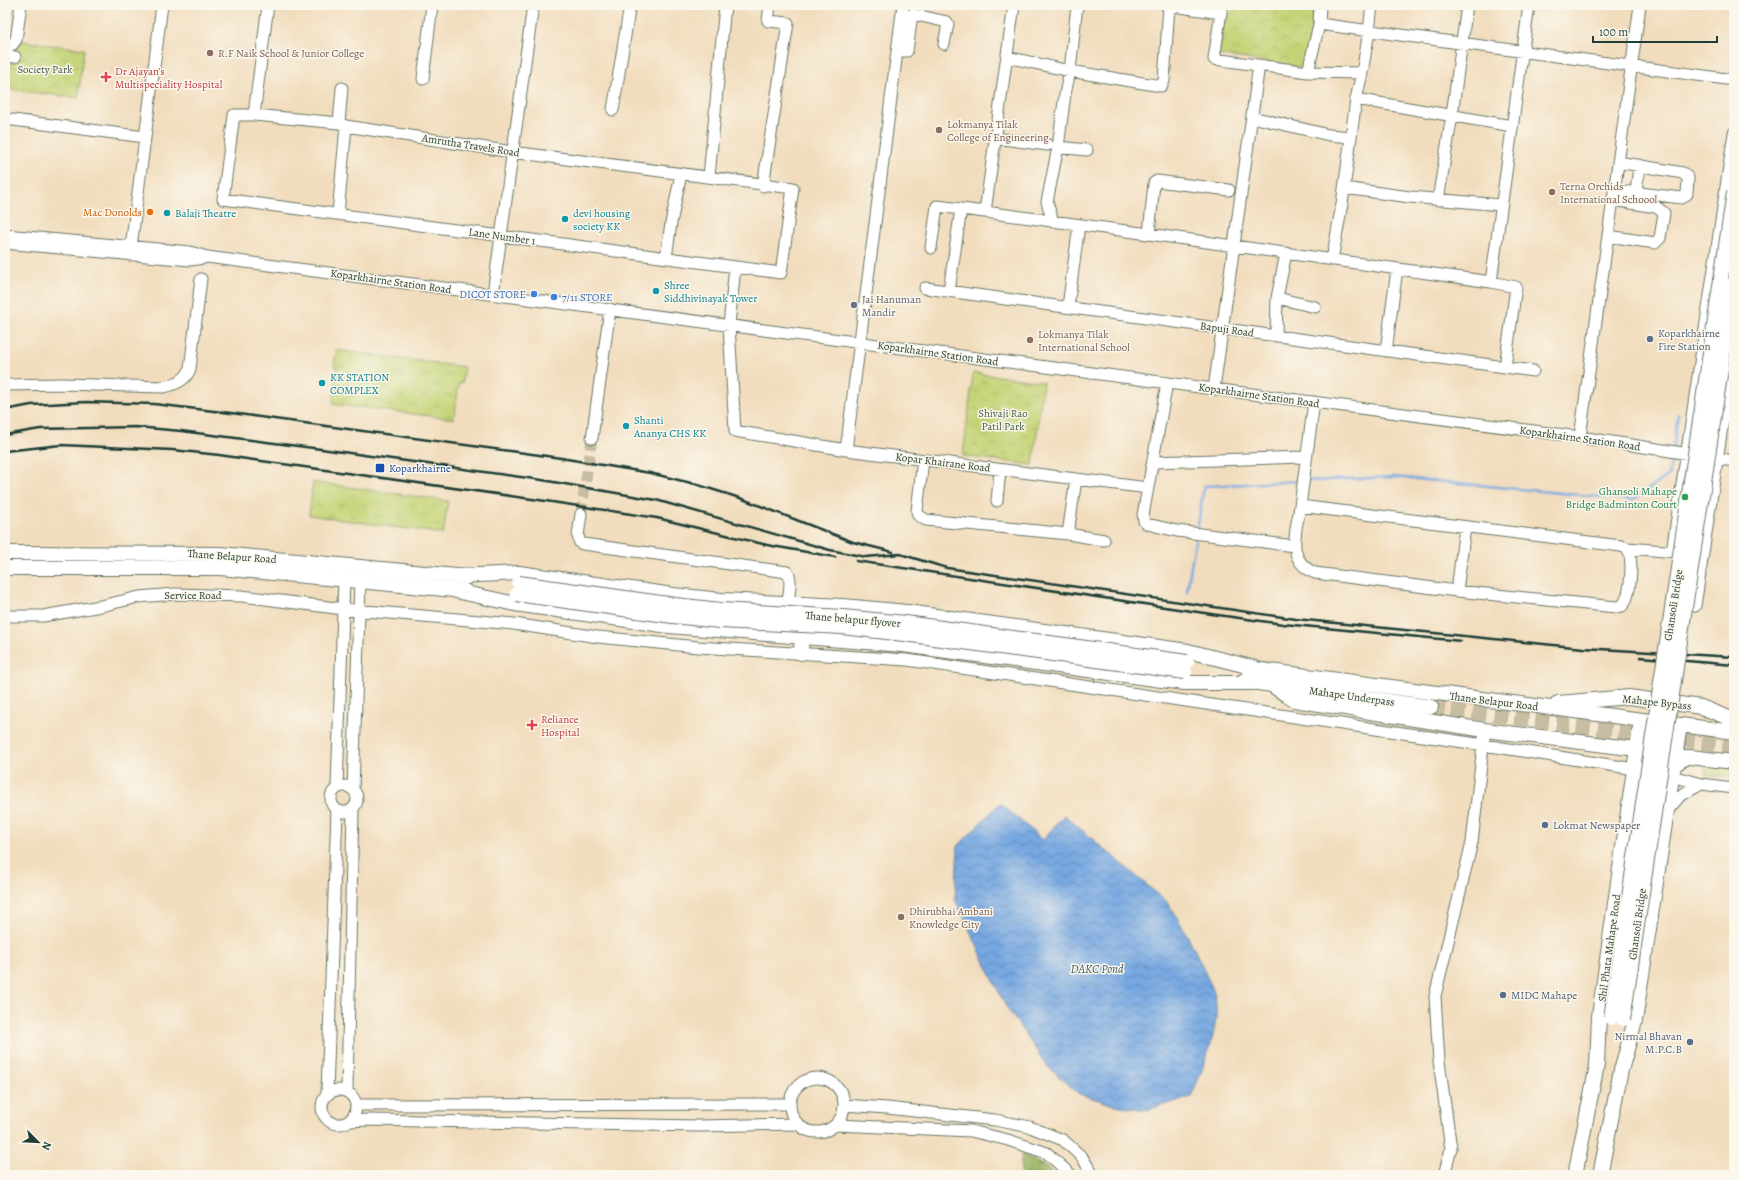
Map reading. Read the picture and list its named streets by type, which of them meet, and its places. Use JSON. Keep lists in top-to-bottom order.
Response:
{
  "streets": {
    "main road": [
      "Thane Belapur Road",
      "Ghansoli Bridge",
      "Thane belapur flyover",
      "Mahape Underpass",
      "Mahape Bypass",
      "Shil Phata Mahape Road"
    ],
    "street": [
      "Amrutha Travels Road",
      "Lane Number 1",
      "Koparkhairne Station Road",
      "Bapuji Road",
      "Kopar Khairane Road",
      "Service Road"
    ]
  },
  "crossings": [
    ["Amrutha Travels Road", "Lane Number 1"],
    ["Koparkhairne Station Road", "Kopar Khairane Road"],
    ["Thane Belapur Road", "Mahape Bypass"],
    ["Thane Belapur Road", "Shil Phata Mahape Road"],
    ["Service Road", "Shil Phata Mahape Road"]
  ],
  "water": ["DAKC Pond"],
  "parks": ["Society Park", "Shivaji Rao Patil Park"],
  "places": {
    "other": [
      "R.F Naik School & Junior College",
      "Lokmanya Tilak College of Engineering",
      "Terna Orchids International Schoool",
      "Mac Donolds",
      "Balaji Theatre",
      "devi housing society KK",
      "Shree Siddhivinayak Tower",
      "DICOT STORE",
      "7/11 STORE",
      "Jai Hanuman Mandir",
      "Koparkhairne Fire Station",
      "Lokmanya Tilak International School",
      "KK STATION COMPLEX",
      "Shanti Ananya CHS KK",
      "Ghansoli Mahape Bridge Badminton Court",
      "Lokmat Newspaper",
      "Dhirubhai Ambani Knowledge City",
      "MIDC Mahape",
      "Nirmal Bhavan M.P.C.B"
    ],
    "health": ["Dr Ajayan's Multispeciality Hospital", "Reliance Hospital"],
    "transit": ["Koparkhairne"]
  },
  "scale_bar": "100 m",
  "north": "bottom right"
}
